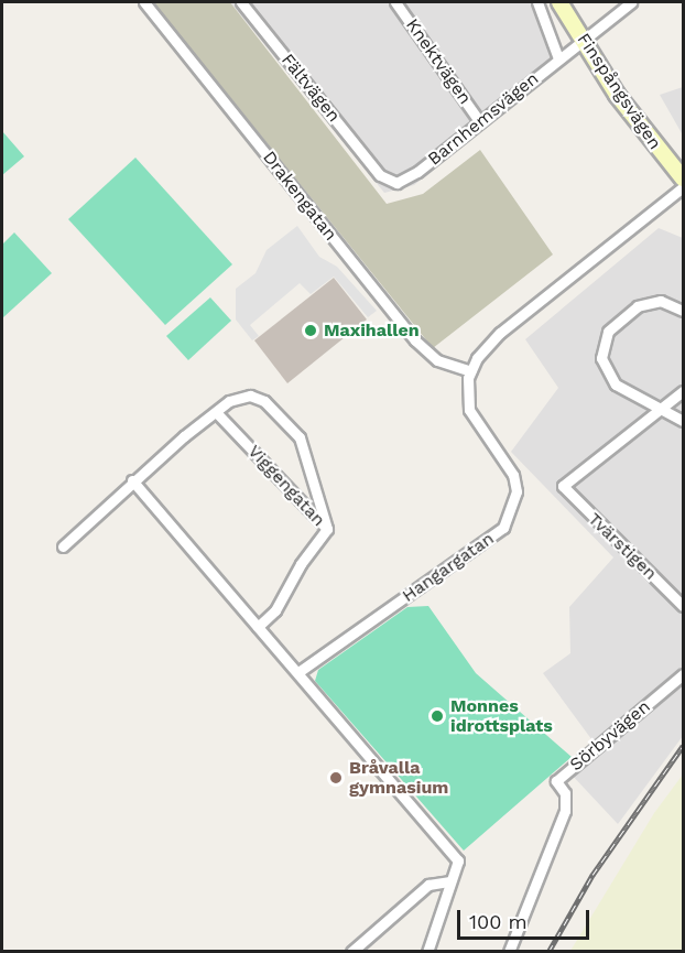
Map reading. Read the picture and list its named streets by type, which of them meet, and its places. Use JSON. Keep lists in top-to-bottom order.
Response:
{
  "streets": {
    "main road": ["Finspångsvägen"],
    "street": [
      "Knektvägen",
      "Fältvägen",
      "Barnhemsvägen",
      "Drakengatan",
      "Viggengatan",
      "Tvärstigen",
      "Hangargatan",
      "Sörbyvägen"
    ]
  },
  "crossings": [
    ["Knektvägen", "Barnhemsvägen"],
    ["Fältvägen", "Barnhemsvägen"],
    ["Finspångsvägen", "Barnhemsvägen"],
    ["Drakengatan", "Hangargatan"]
  ],
  "places": ["Maxihallen", "Monnes idrottsplats", "Bråvalla gymnasium"],
  "scale_bar": "100 m"
}
